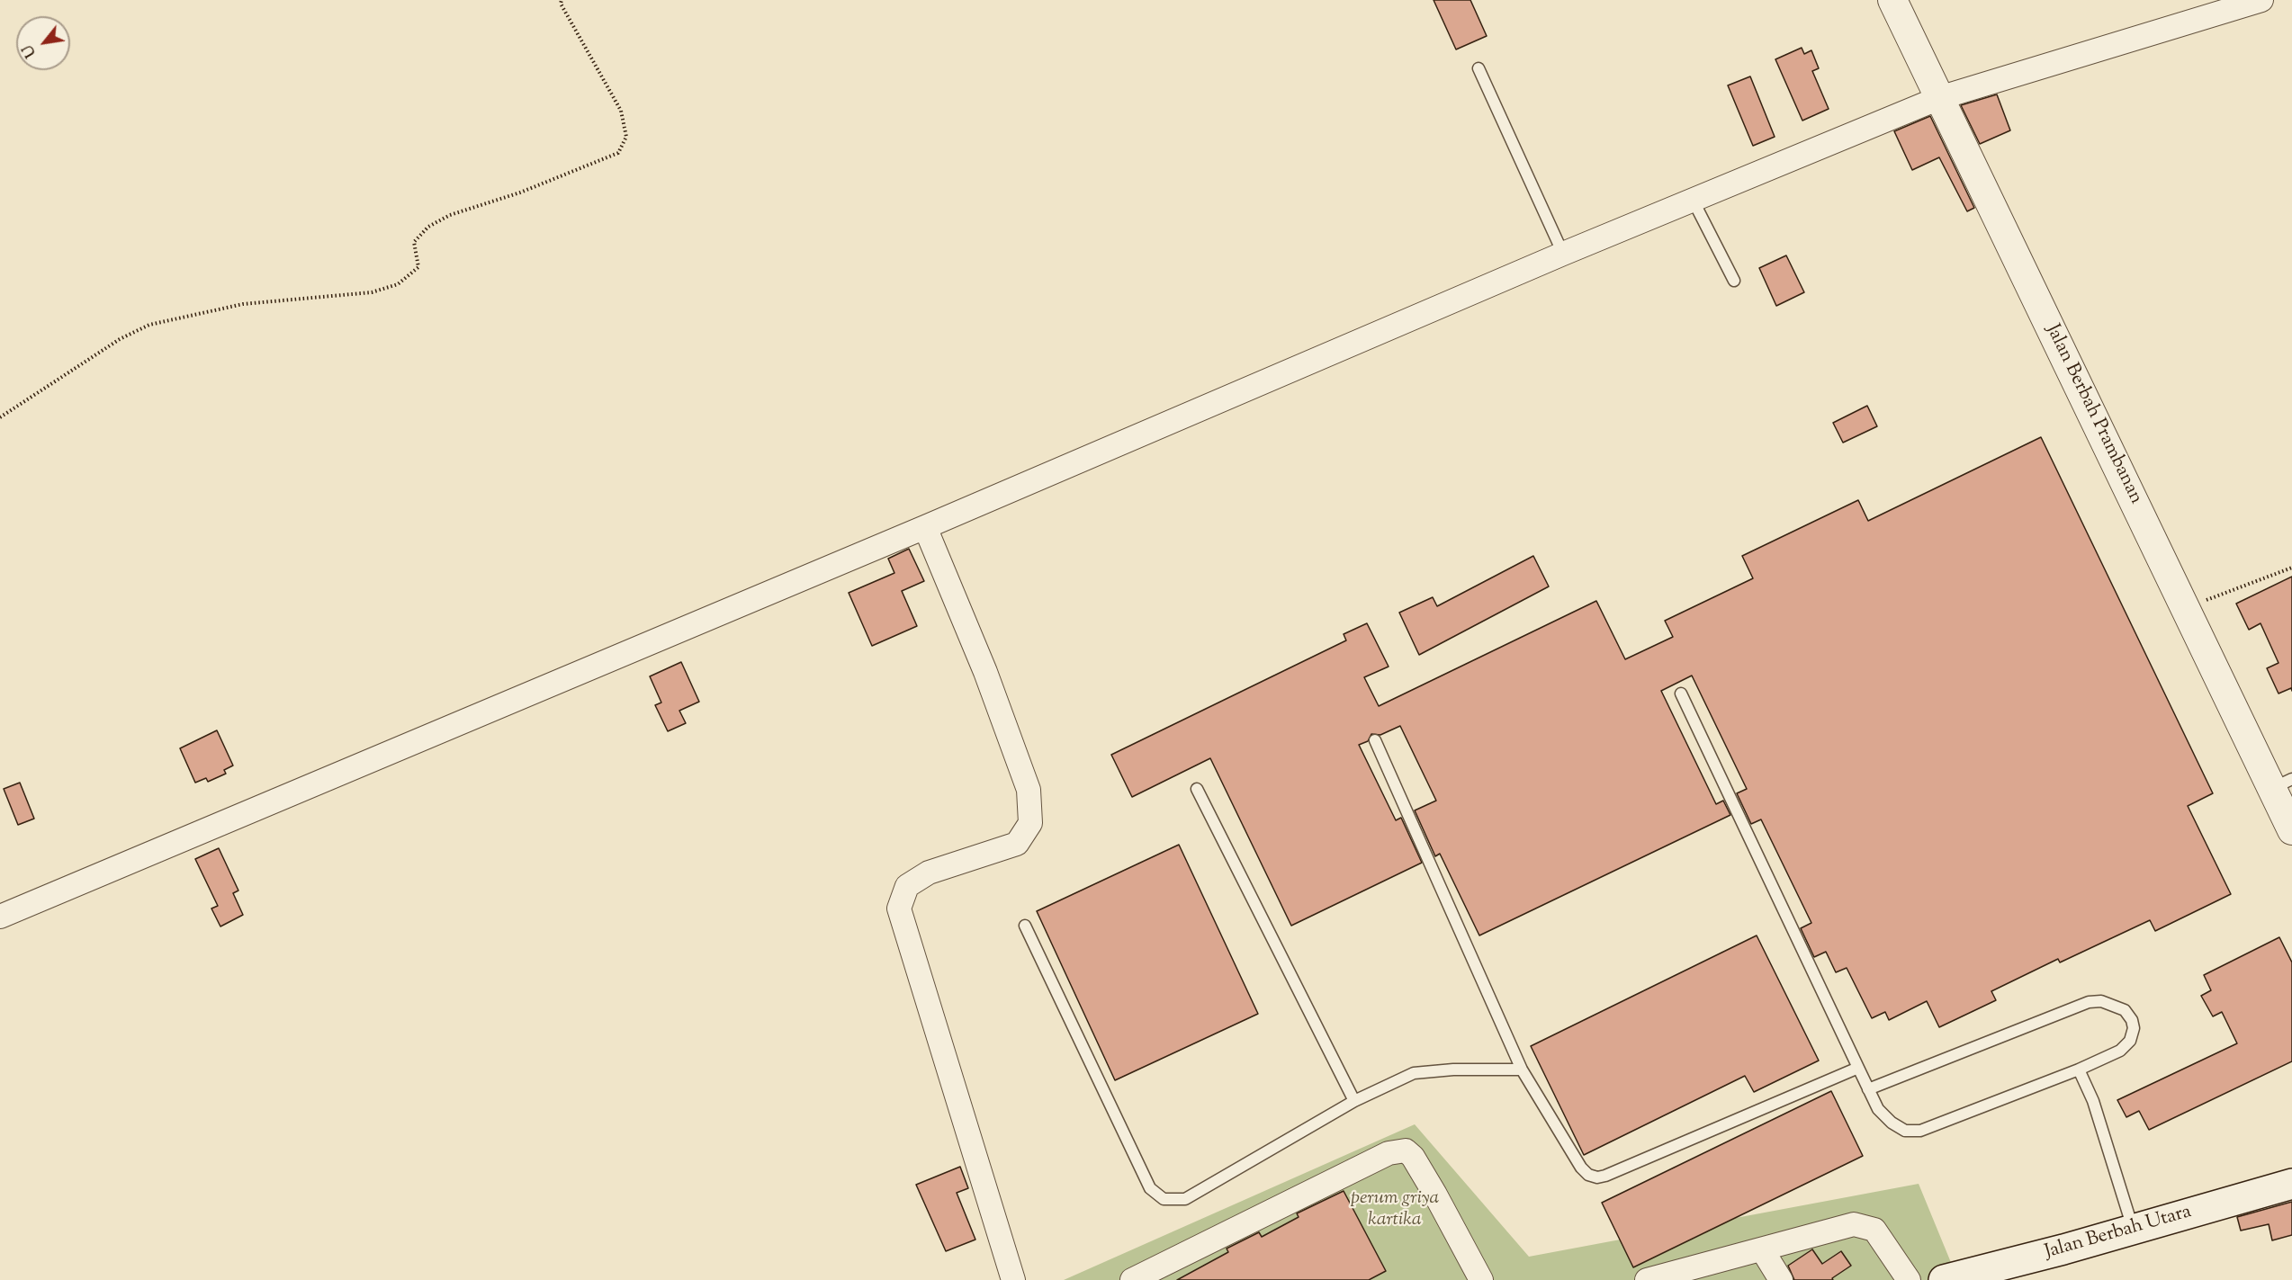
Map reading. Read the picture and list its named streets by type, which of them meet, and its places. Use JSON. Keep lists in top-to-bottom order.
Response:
{
  "streets": {
    "main road": ["Jalan Berbah Utara"],
    "street": ["Jalan Berbah Prambanan"]
  },
  "parks": ["perum griya kartika"],
  "north": "bottom left"
}
